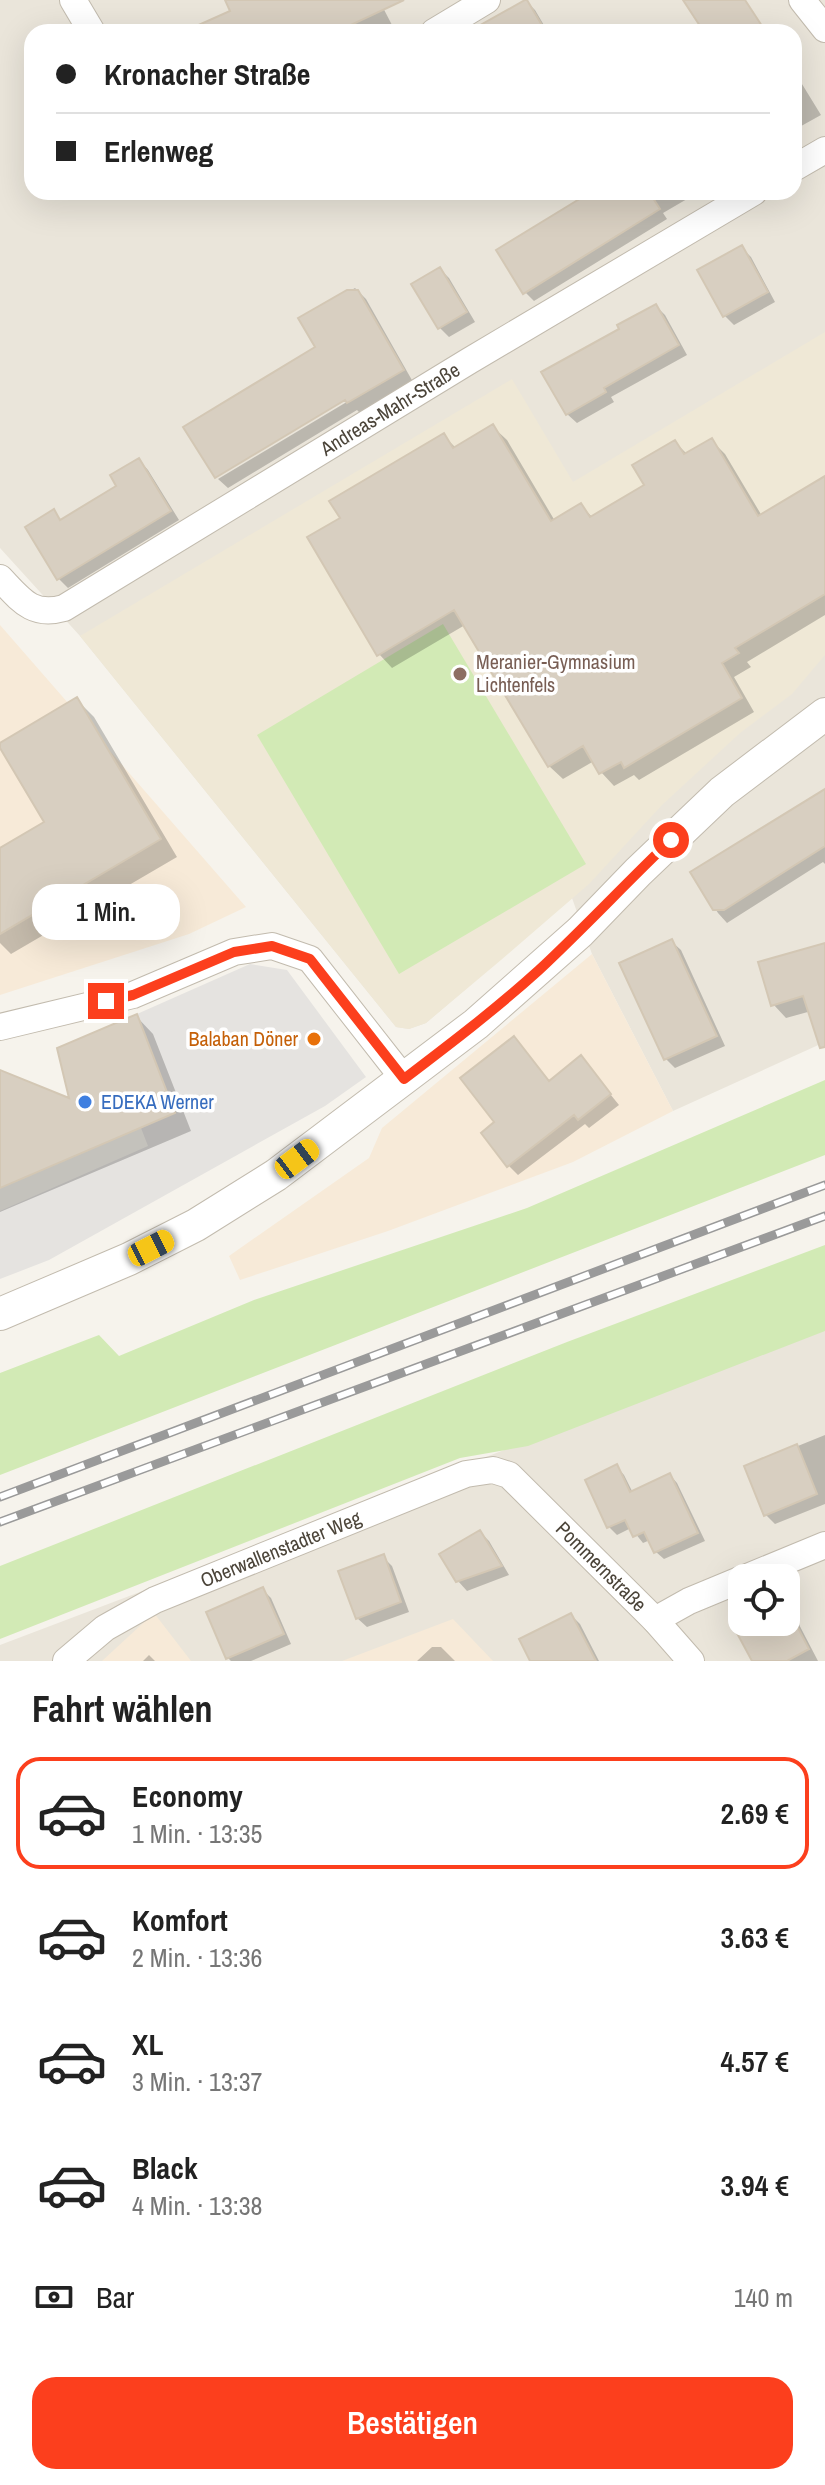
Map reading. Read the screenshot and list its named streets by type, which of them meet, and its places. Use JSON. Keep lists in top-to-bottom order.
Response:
{
  "streets": {
    "street": ["Andreas-Mahr-Straße", "Oberwallenstadter Weg", "Pommernstraße"]
  },
  "crossings": [
    ["Oberwallenstadter Weg", "Pommernstraße"]
  ],
  "places": ["Meranier-Gymnasium Lichtenfels", "Balaban Döner", "EDEKA Werner"],
  "page": {
    "banner": ["Kronacher Straße", "Erlenweg"],
    "bubble": "1 Min.",
    "heading": "Fahrt wählen",
    "list": [
      {
        "name": "Economy",
        "note": "1 Min. · 13:35",
        "value": "2.69 €"
      },
      {
        "name": "Komfort",
        "note": "2 Min. · 13:36",
        "value": "3.63 €"
      },
      {
        "name": "XL",
        "note": "3 Min. · 13:37",
        "value": "4.57 €"
      },
      {
        "name": "Black",
        "note": "4 Min. · 13:38",
        "value": "3.94 €"
      }
    ],
    "pay": ["Bar", "140 m"],
    "buttons": "Bestätigen"
  }
}
